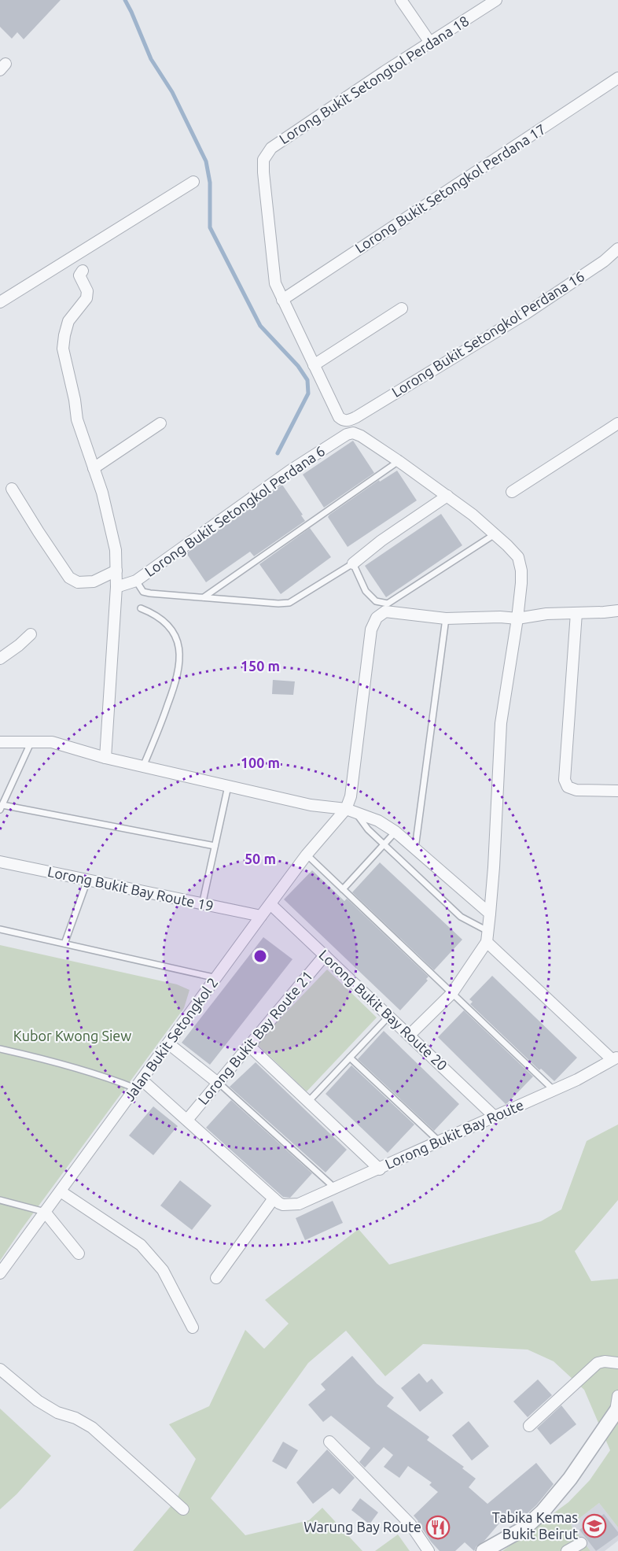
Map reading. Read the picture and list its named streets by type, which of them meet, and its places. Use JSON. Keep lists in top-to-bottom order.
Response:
{
  "streets": {
    "street": [
      "Lorong Bukit Setongtol Perdana 18",
      "Lorong Bukit Setongkol Perdana 17",
      "Lorong Bukit Setongkol Perdana 16",
      "Lorong Bukit Setongkol Perdana 6",
      "Lorong Bukit Bay Route 19",
      "Lorong Bukit Bay Route 20",
      "Lorong Bukit Bay Route 21",
      "Jalan Bukit Setongkol 2",
      "Lorong Bukit Bay Route"
    ]
  },
  "crossings": [
    ["Lorong Bukit Setongtol Perdana 18", "Lorong Bukit Setongkol Perdana 17"],
    ["Lorong Bukit Setongtol Perdana 18", "Lorong Bukit Setongkol Perdana 16"],
    ["Lorong Bukit Bay Route 19", "Jalan Bukit Setongkol 2"],
    ["Lorong Bukit Bay Route 20", "Lorong Bukit Bay Route 21"],
    ["Lorong Bukit Bay Route 20", "Jalan Bukit Setongkol 2"],
    ["Lorong Bukit Bay Route 20", "Lorong Bukit Bay Route"]
  ],
  "parks": ["Kubor Kwong Siew"],
  "places": {
    "school or university": ["Tabika Kemas Bukit Beirut"],
    "restaurant": ["Warung Bay Route"]
  },
  "rings": ["150 m", "100 m", "50 m"]
}
